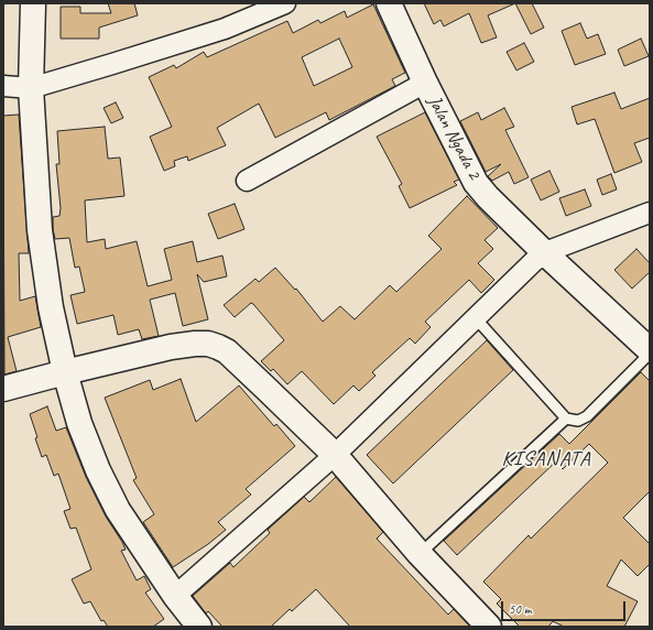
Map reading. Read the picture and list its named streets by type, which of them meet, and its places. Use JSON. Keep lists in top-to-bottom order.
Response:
{
  "streets": {
    "street": ["Jalan Ngada 2"]
  },
  "districts": ["KISANATA"],
  "scale_bar": "50 m"
}
